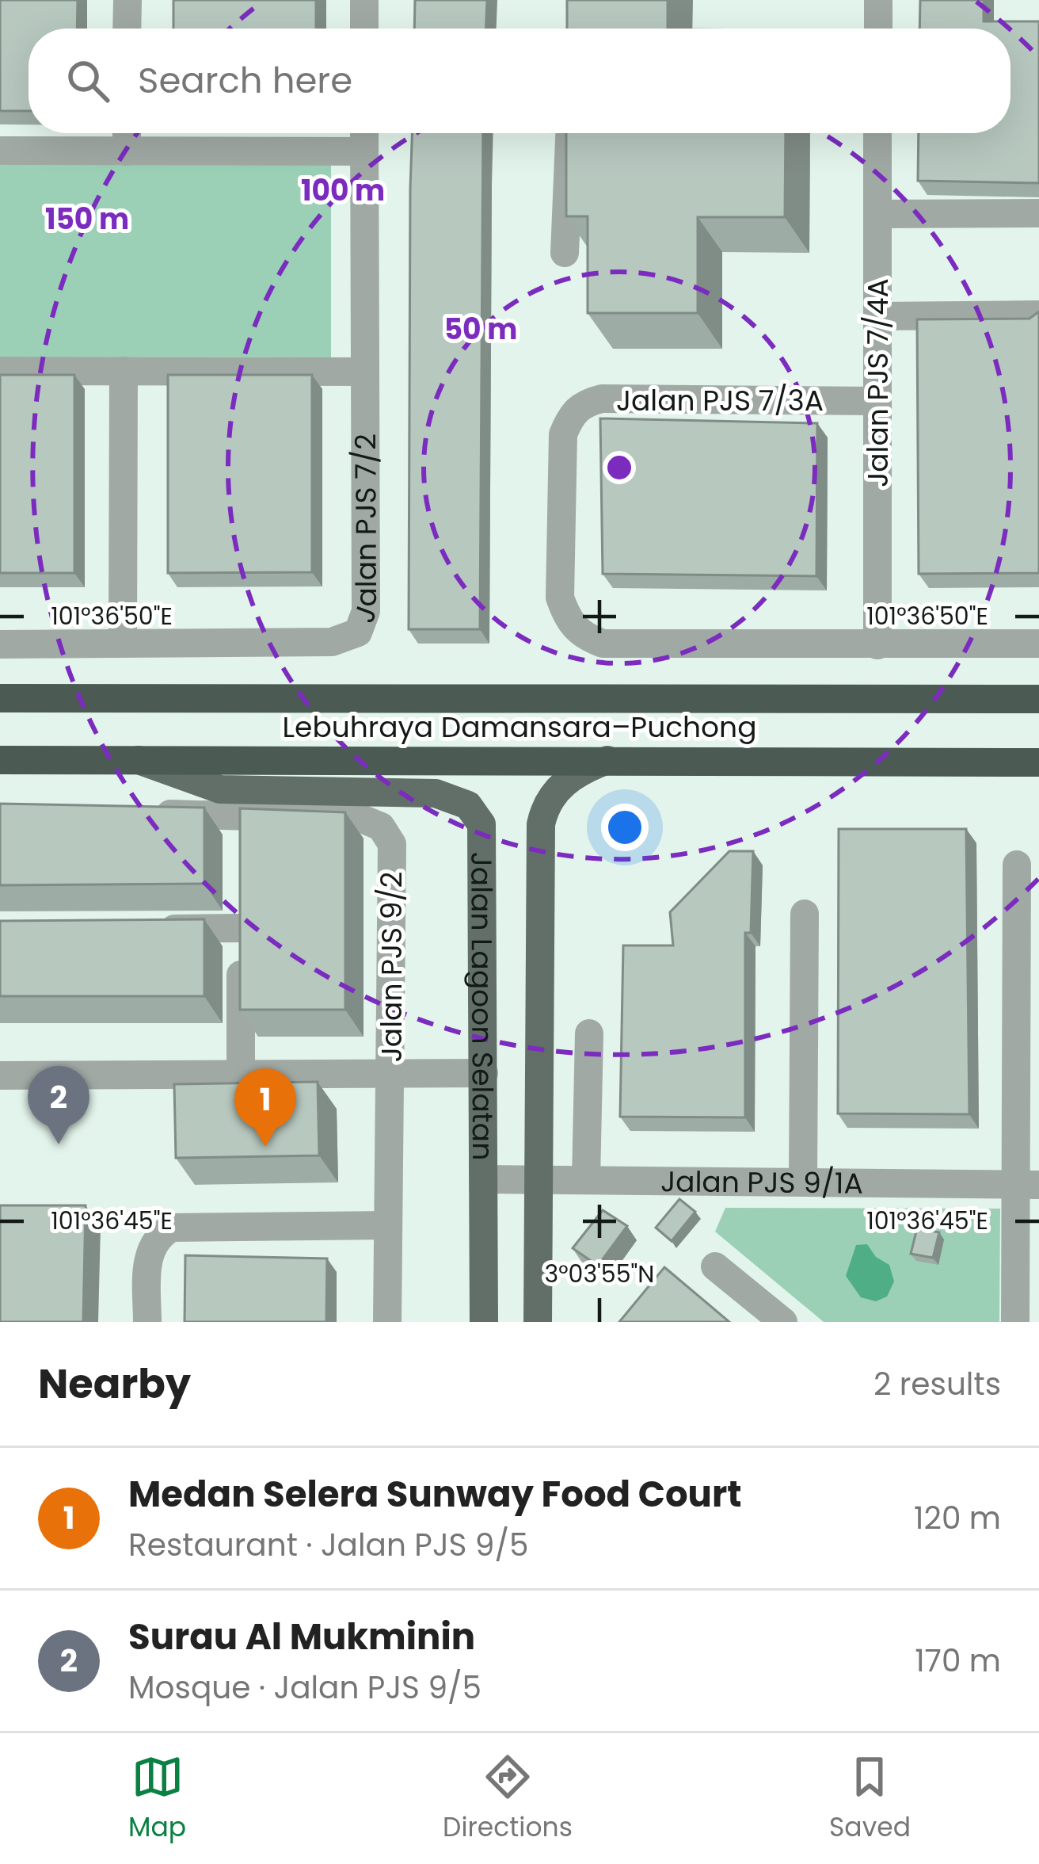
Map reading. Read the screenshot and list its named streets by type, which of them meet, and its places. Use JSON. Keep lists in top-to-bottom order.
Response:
{
  "streets": {
    "highway": ["Lebuhraya Damansara–Puchong"],
    "main road": ["Jalan Lagoon Selatan"],
    "street": [
      "Jalan PJS 7/4A",
      "Jalan PJS 7/3A",
      "Jalan PJS 7/2",
      "Jalan PJS 9/2",
      "Jalan PJS 9/1A"
    ]
  },
  "crossings": [
    ["Jalan PJS 7/4A", "Jalan PJS 7/3A"],
    ["Lebuhraya Damansara–Puchong", "Jalan Lagoon Selatan"],
    ["Jalan Lagoon Selatan", "Jalan PJS 9/1A"]
  ],
  "page": {
    "search": "Search here",
    "pins": ["2", "1"],
    "heading": ["Nearby", "2 results"],
    "list": [
      {
        "mark": "1",
        "name": "Medan Selera Sunway Food Court",
        "note": "Restaurant · Jalan PJS 9/5",
        "value": "120 m"
      },
      {
        "mark": "2",
        "name": "Surau Al Mukminin",
        "note": "Mosque · Jalan PJS 9/5",
        "value": "170 m"
      }
    ],
    "nav": ["Map", "Directions", "Saved"]
  },
  "coordinates": ["101°36'50\"E", "101°36'45\"E", "3°03'55\"N"],
  "rings": ["100 m", "150 m", "50 m"]
}
